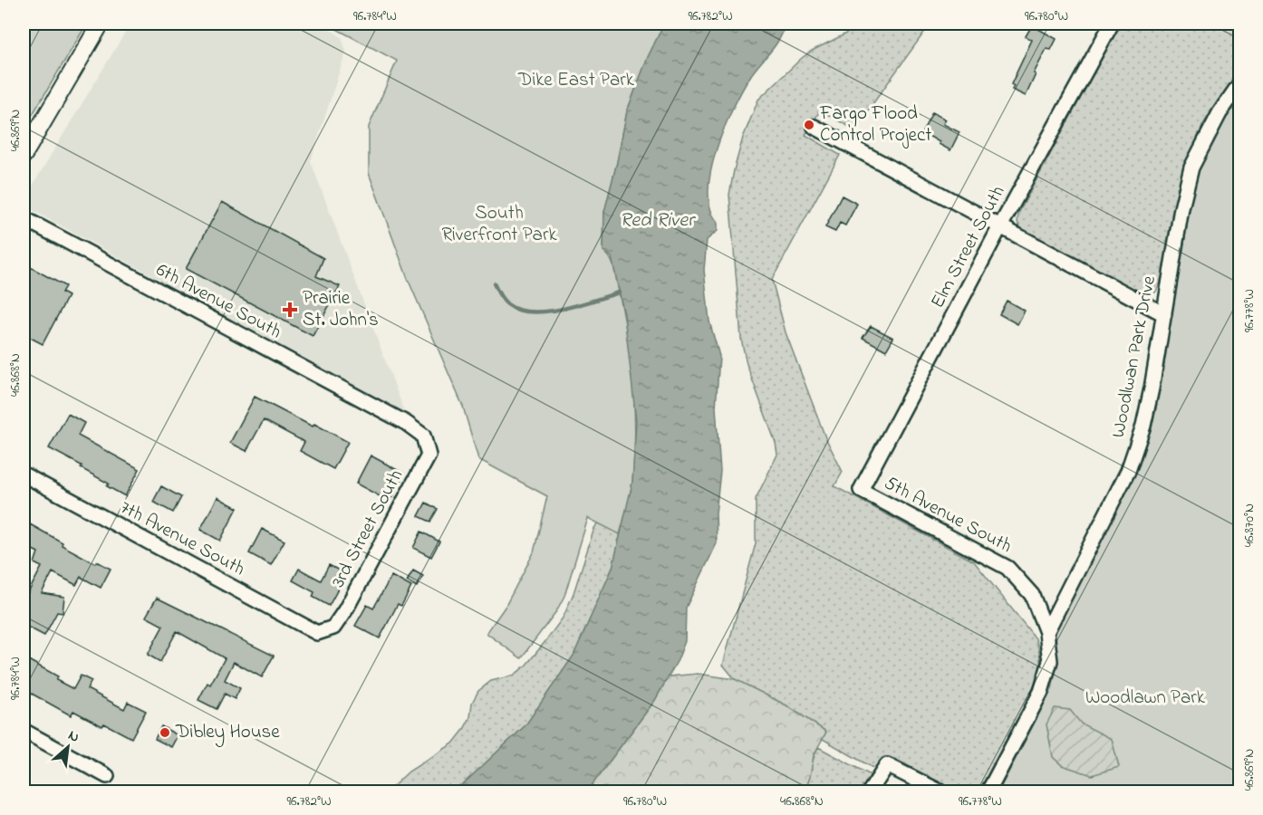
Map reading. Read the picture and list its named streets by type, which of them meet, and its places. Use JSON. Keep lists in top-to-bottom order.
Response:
{
  "streets": {
    "street": [
      "Elm Street South",
      "6th Avenue South",
      "Woodlwan Park Drive",
      "5th Avenue South",
      "3rd Street South",
      "7th Avenue South"
    ]
  },
  "crossings": [
    ["Elm Street South", "5th Avenue South"],
    ["6th Avenue South", "3rd Street South"],
    ["Woodlwan Park Drive", "5th Avenue South"],
    ["3rd Street South", "7th Avenue South"]
  ],
  "water": ["Red River"],
  "parks": ["Dike East Park", "South Riverfront Park", "Woodlawn Park"],
  "places": {
    "other": ["Fargo Flood Control Project", "Dibley House"],
    "health": ["Prairie St. John's"]
  },
  "north": "top right",
  "coordinates": [
    "96.784°W",
    "96.782°W",
    "96.780°W",
    "46.869°N",
    "96.778°W",
    "46.868°N",
    "46.870°N"
  ]
}
